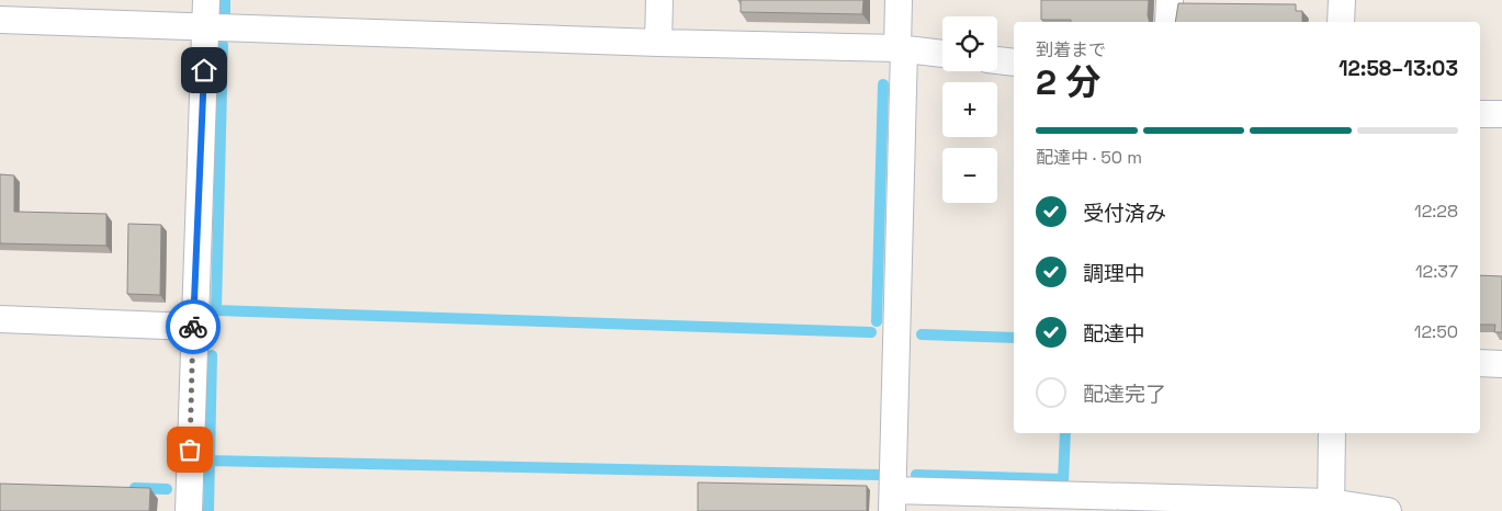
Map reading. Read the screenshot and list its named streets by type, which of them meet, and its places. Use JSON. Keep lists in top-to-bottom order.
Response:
{
  "page": {
    "map_buttons": ["+", "−"],
    "heading": ["2 分", "到着まで", "12:58–13:03"],
    "bar": "配達中 · 50 m",
    "list": [
      ["受付済み", "12:28"],
      ["調理中", "12:37"],
      ["配達中", "12:50"],
      "配達完了"
    ]
  }
}
